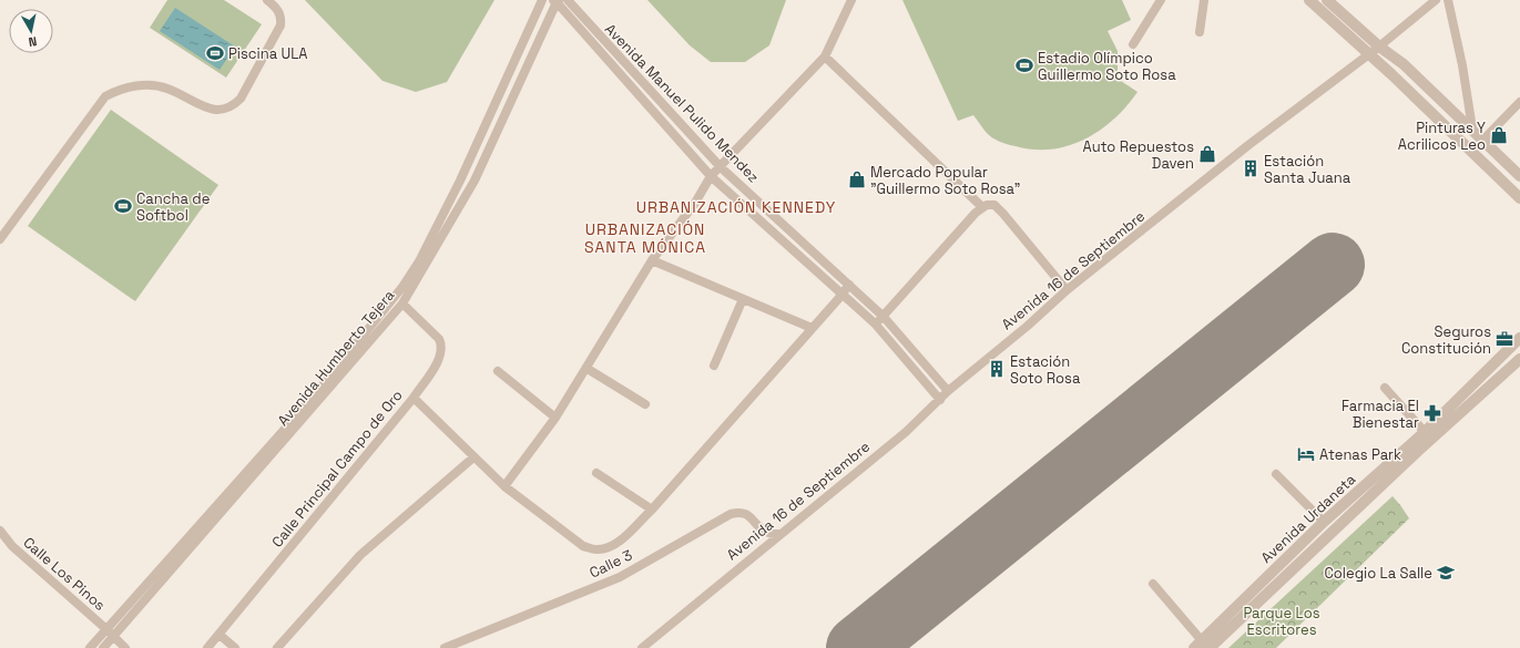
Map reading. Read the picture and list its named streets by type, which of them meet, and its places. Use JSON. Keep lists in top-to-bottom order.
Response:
{
  "streets": {
    "street": [
      "Avenida Manuel Pulido Mendez",
      "Avenida 16 de Septiembre",
      "Avenida Humberto Tejera",
      "Calle Principal Campo de Oro",
      "Avenida Urdaneta",
      "Calle 3",
      "Calle Los Pinos"
    ]
  },
  "crossings": [
    ["Avenida Manuel Pulido Mendez", "Avenida 16 de Septiembre"],
    ["Avenida Manuel Pulido Mendez", "Avenida Humberto Tejera"],
    ["Avenida 16 de Septiembre", "Calle 3"],
    ["Avenida Humberto Tejera", "Calle Principal Campo de Oro"],
    ["Avenida Humberto Tejera", "Calle Los Pinos"]
  ],
  "districts": ["URBANIZACIÓN KENNEDY", "URBANIZACIÓN SANTA MÓNICA"],
  "parks": ["Parque Los Escritores"],
  "places": {
    "sports": ["Piscina ULA", "Estadio Olímpico Guillermo Soto Rosa", "Cancha de Softbol"],
    "shop": ["Pinturas Y Acrilicos Leo", "Auto Repuestos Daven", "Mercado Popular \"Guillermo Soto Rosa\""],
    "building": ["Estación Santa Juana", "Estación Soto Rosa"],
    "office": ["Seguros Constitución"],
    "pharmacy": ["Farmacia El Bienestar"],
    "hotel": ["Atenas Park"],
    "school or university": ["Colegio La Salle"]
  },
  "north": "bottom"
}
